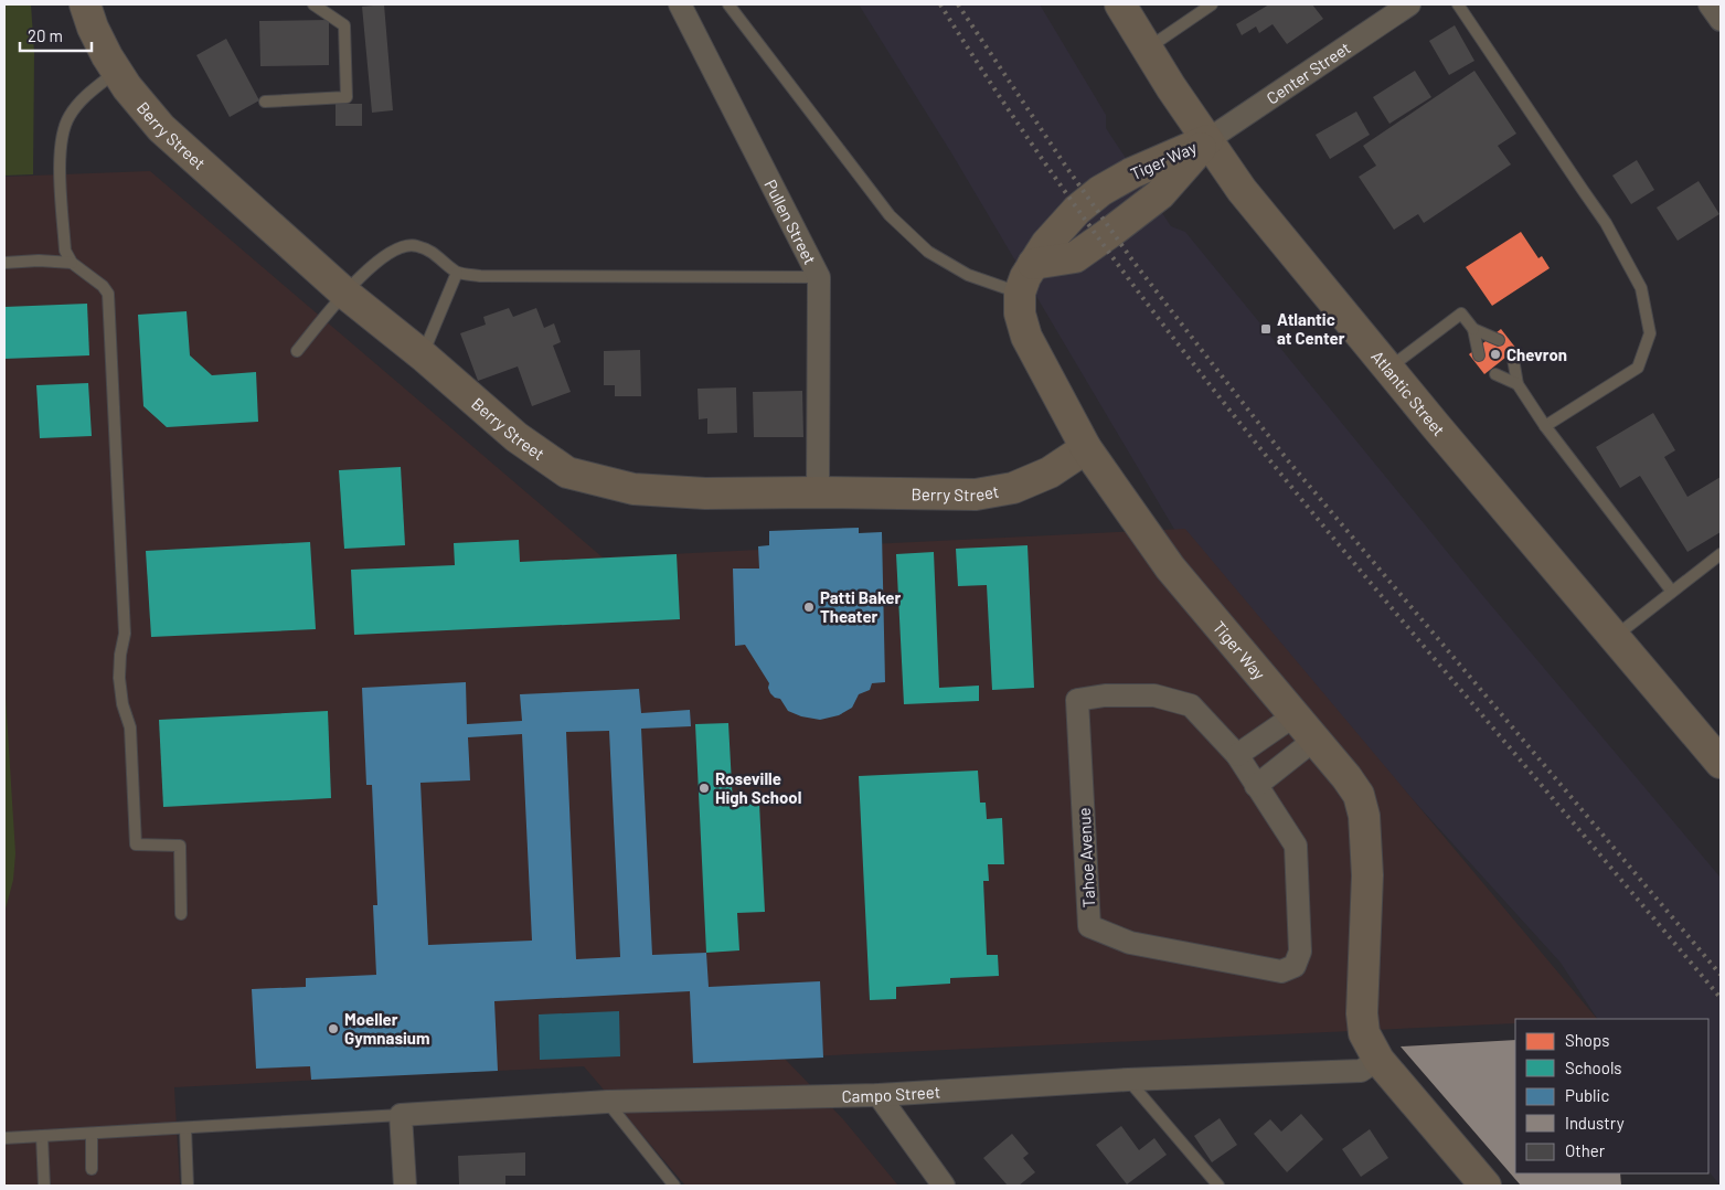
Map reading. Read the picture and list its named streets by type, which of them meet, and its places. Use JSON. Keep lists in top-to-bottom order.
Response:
{
  "streets": {
    "street": [
      "Center Street",
      "Berry Street",
      "Tiger Way",
      "Pullen Street",
      "Atlantic Street",
      "Tahoe Avenue",
      "Campo Street"
    ]
  },
  "crossings": [
    ["Center Street", "Tiger Way"],
    ["Center Street", "Atlantic Street"],
    ["Berry Street", "Tiger Way"],
    ["Berry Street", "Pullen Street"],
    ["Tiger Way", "Atlantic Street"],
    ["Tiger Way", "Campo Street"]
  ],
  "places": {
    "transit": ["Atlantic at Center"],
    "other": [
      "Chevron",
      "Patti Baker Theater",
      "Roseville High School",
      "Moeller Gymnasium"
    ]
  },
  "legend": [
    "Shops",
    "Schools",
    "Public",
    "Industry",
    "Other"
  ],
  "scale_bar": "20 m"
}
